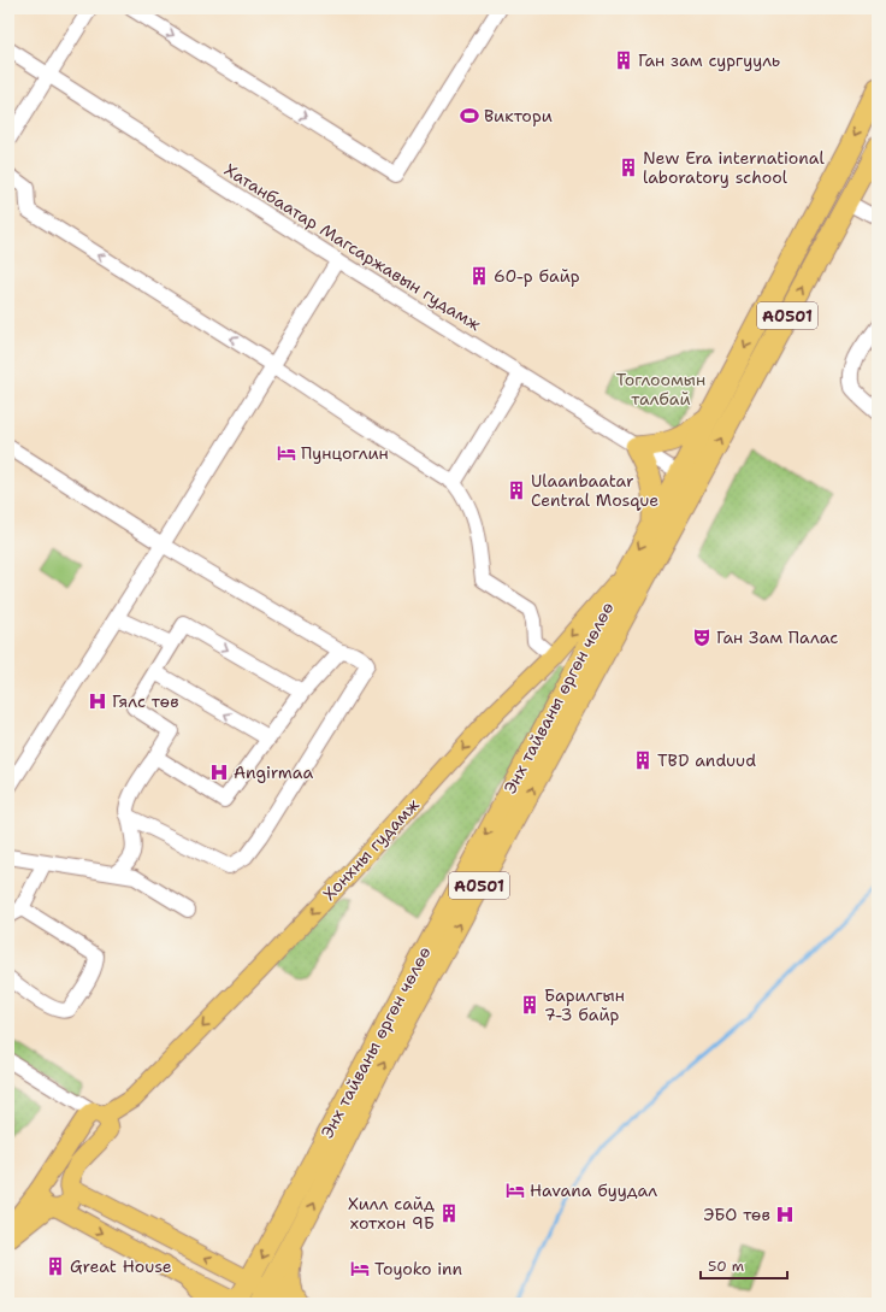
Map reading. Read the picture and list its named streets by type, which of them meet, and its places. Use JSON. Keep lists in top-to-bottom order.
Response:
{
  "streets": {
    "highway": ["A0501", "Энх тайваны өргөн чөлөө"],
    "main road": ["Хонхны гудамж"],
    "street": ["Хатанбаатар Магсаржавын гудамж"]
  },
  "crossings": [
    ["Хатанбаатар Магсаржавын гудамж", "Энх тайваны өргөн чөлөө"],
    ["Энх тайваны өргөн чөлөө", "Хонхны гудамж"]
  ],
  "one_way": ["Хонхны гудамж"],
  "parks": ["Тоглоомын талбай"],
  "places": {
    "building": [
      "Ган зам сургууль",
      "New Era international laboratory school",
      "60-р байр",
      "Ulaanbaatar Central Mosque",
      "TBD anduud",
      "Барилгын 7-3 байр",
      "Хилл сайд хотхон 9Б",
      "Great House"
    ],
    "sports": ["Виктори"],
    "hotel": ["Пунцоглин", "Havana буудал", "Toyoko inn"],
    "theatre": ["Ган Зам Палас"],
    "hospital": ["Гялс төв", "Angirmaa", "ЭБО төв"]
  },
  "scale_bar": "50 m"
}
